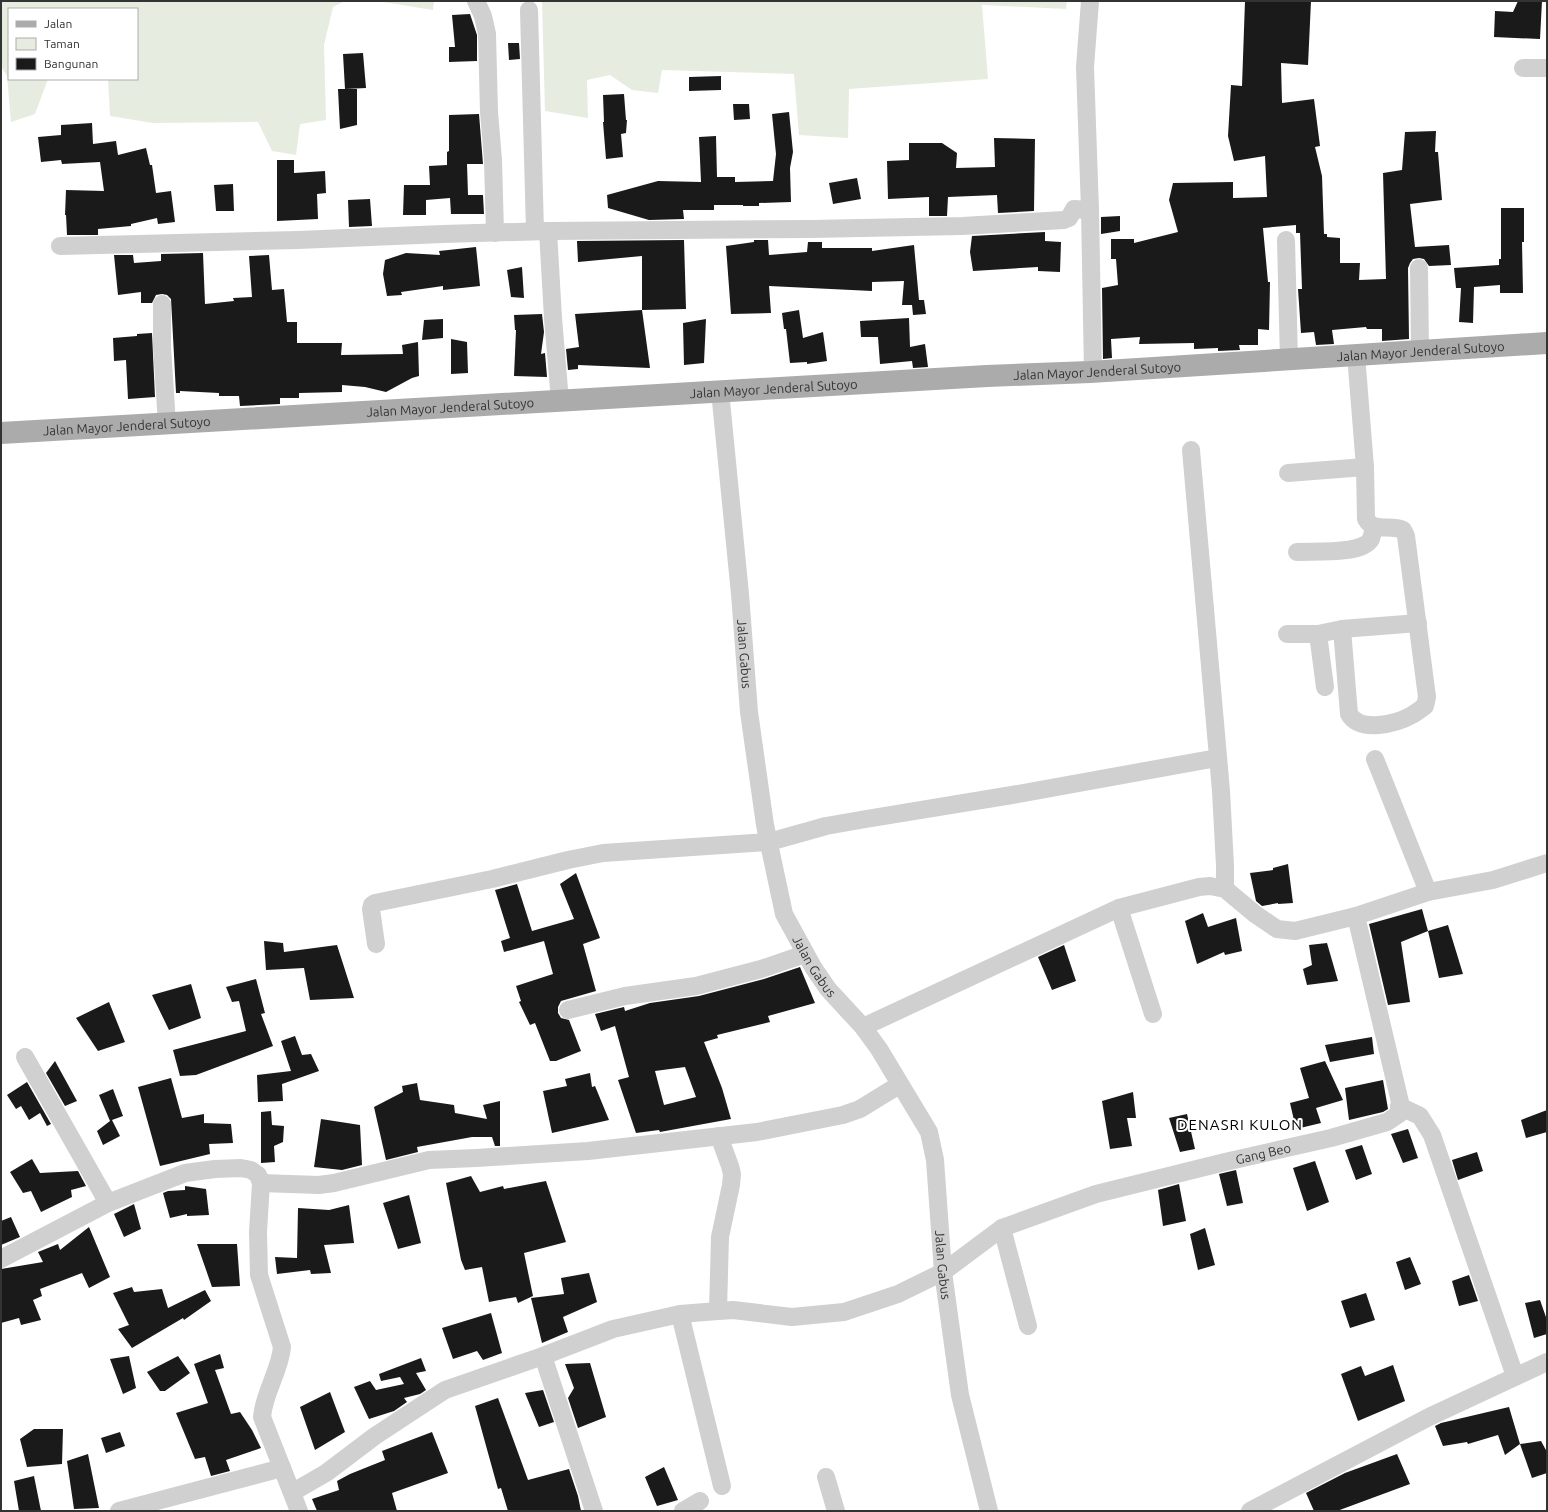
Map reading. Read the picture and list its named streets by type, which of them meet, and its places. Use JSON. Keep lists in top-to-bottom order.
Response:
{
  "streets": {
    "main road": ["Jalan Mayor Jenderal Sutoyo"],
    "street": ["Jalan Gabus", "Gang Beo"]
  },
  "crossings": [
    ["Jalan Mayor Jenderal Sutoyo", "Jalan Gabus"],
    ["Jalan Gabus", "Gang Beo"]
  ],
  "districts": ["DENASRI KULON"],
  "legend": ["Jalan", "Taman", "Bangunan"]
}
